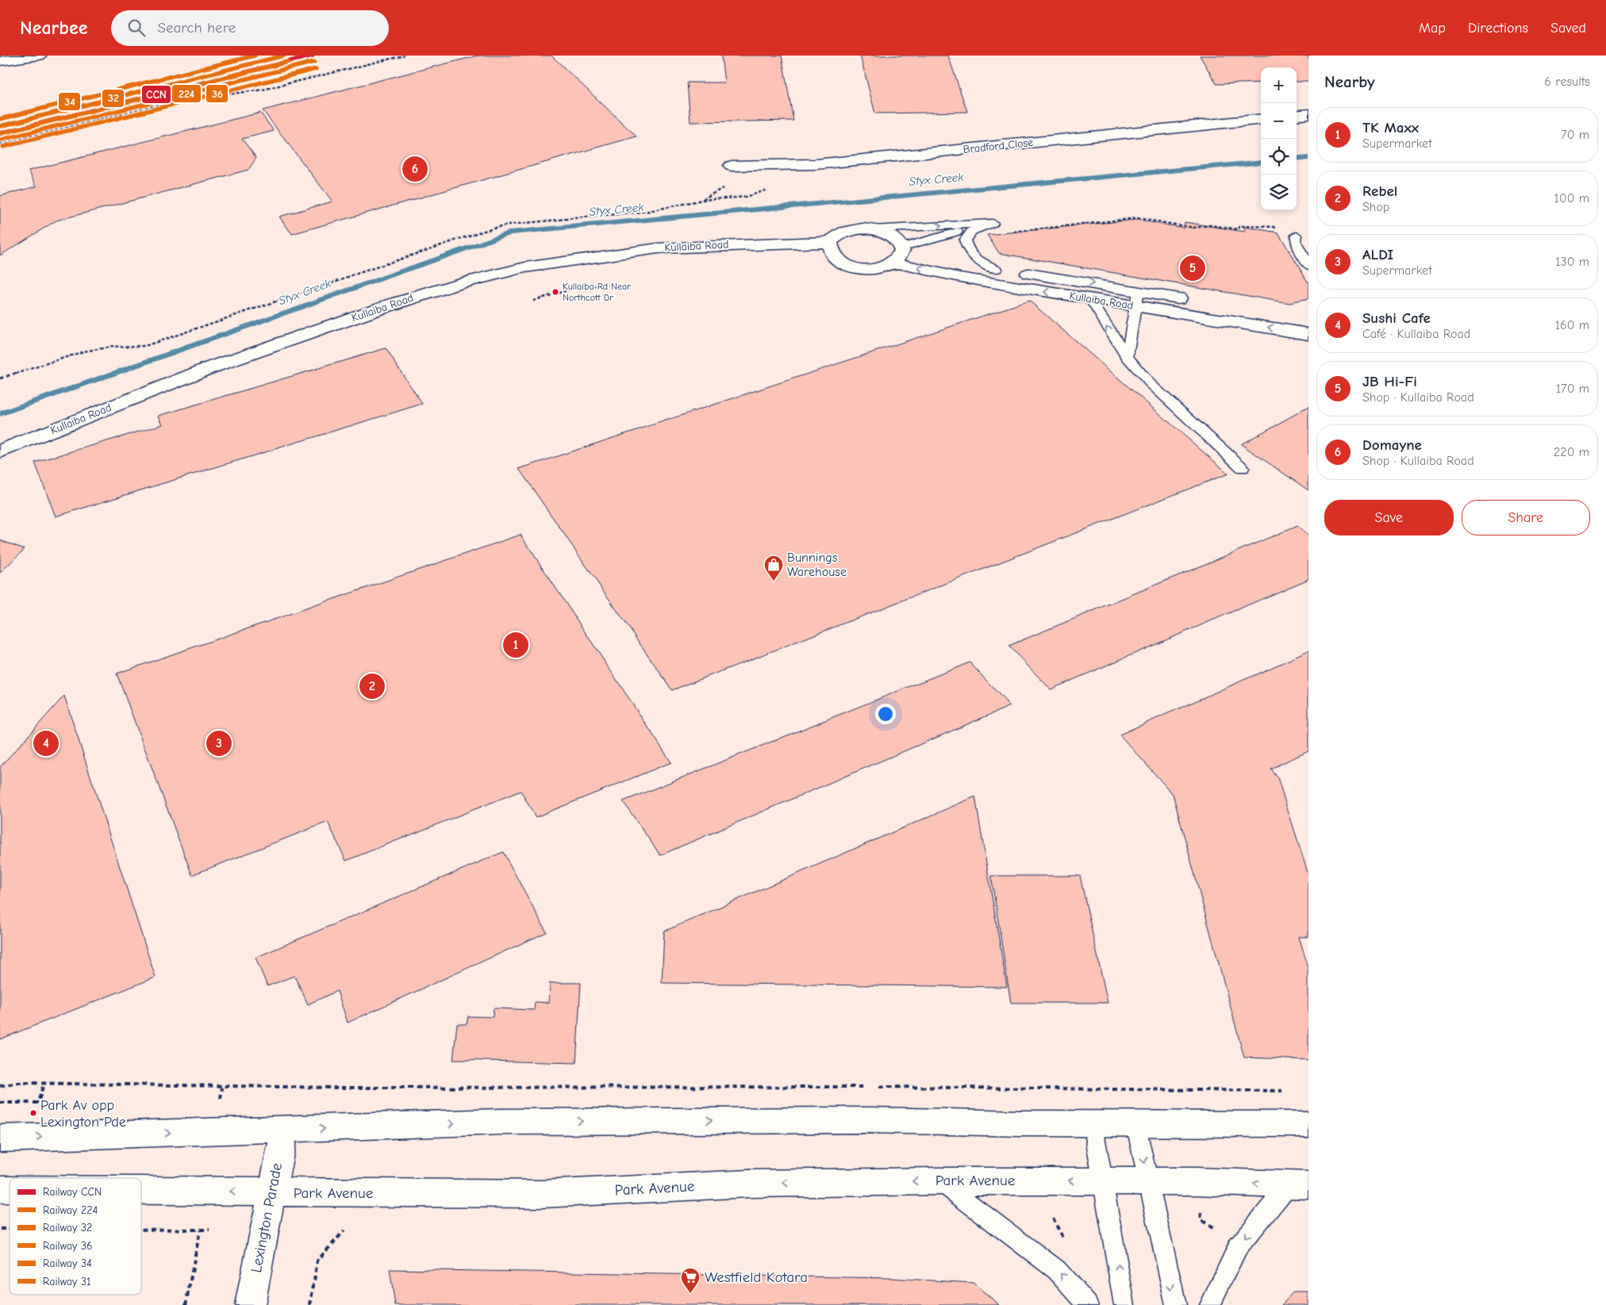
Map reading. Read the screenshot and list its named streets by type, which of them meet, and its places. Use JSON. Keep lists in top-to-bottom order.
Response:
{
  "streets": {
    "street": [
      "Bradford Close",
      "Kullaiba Road",
      "Park Avenue",
      "Lexington Parade"
    ]
  },
  "crossings": [
    ["Park Avenue", "Lexington Parade"]
  ],
  "water": ["Styx Creek"],
  "places": {
    "other": ["Kullaiba Rd Near Northcott Dr", "Park Av opp Lexington Pde"],
    "shop": ["Bunnings Warehouse"],
    "supermarket": ["Westfield Kotara"]
  },
  "lines": [
    "rail line CCN",
    "rail line 32",
    "rail line 34",
    "rail line 224",
    "rail line 31",
    "rail line 36"
  ],
  "legend": [
    "Railway CCN",
    "Railway 224",
    "Railway 32",
    "Railway 36",
    "Railway 34",
    "Railway 31"
  ],
  "page": {
    "header": "Nearbee",
    "search": "Search here",
    "nav": ["Map", "Directions", "Saved"],
    "heading": ["Nearby", "6 results"],
    "map_buttons": ["+", "−"],
    "list": [
      {
        "mark": "1",
        "name": "TK Maxx",
        "note": "Supermarket",
        "value": "70 m"
      },
      {
        "mark": "2",
        "name": "Rebel",
        "note": "Shop",
        "value": "100 m"
      },
      {
        "mark": "3",
        "name": "ALDI",
        "note": "Supermarket",
        "value": "130 m"
      },
      {
        "mark": "4",
        "name": "Sushi Cafe",
        "note": "Café · Kullaiba Road",
        "value": "160 m"
      },
      {
        "mark": "5",
        "name": "JB Hi-Fi",
        "note": "Shop · Kullaiba Road",
        "value": "170 m"
      },
      {
        "mark": "6",
        "name": "Domayne",
        "note": "Shop · Kullaiba Road",
        "value": "220 m"
      }
    ],
    "pins": [
      "6",
      "5",
      "1",
      "2",
      "3",
      "4"
    ],
    "buttons": ["Save", "Share"]
  }
}
